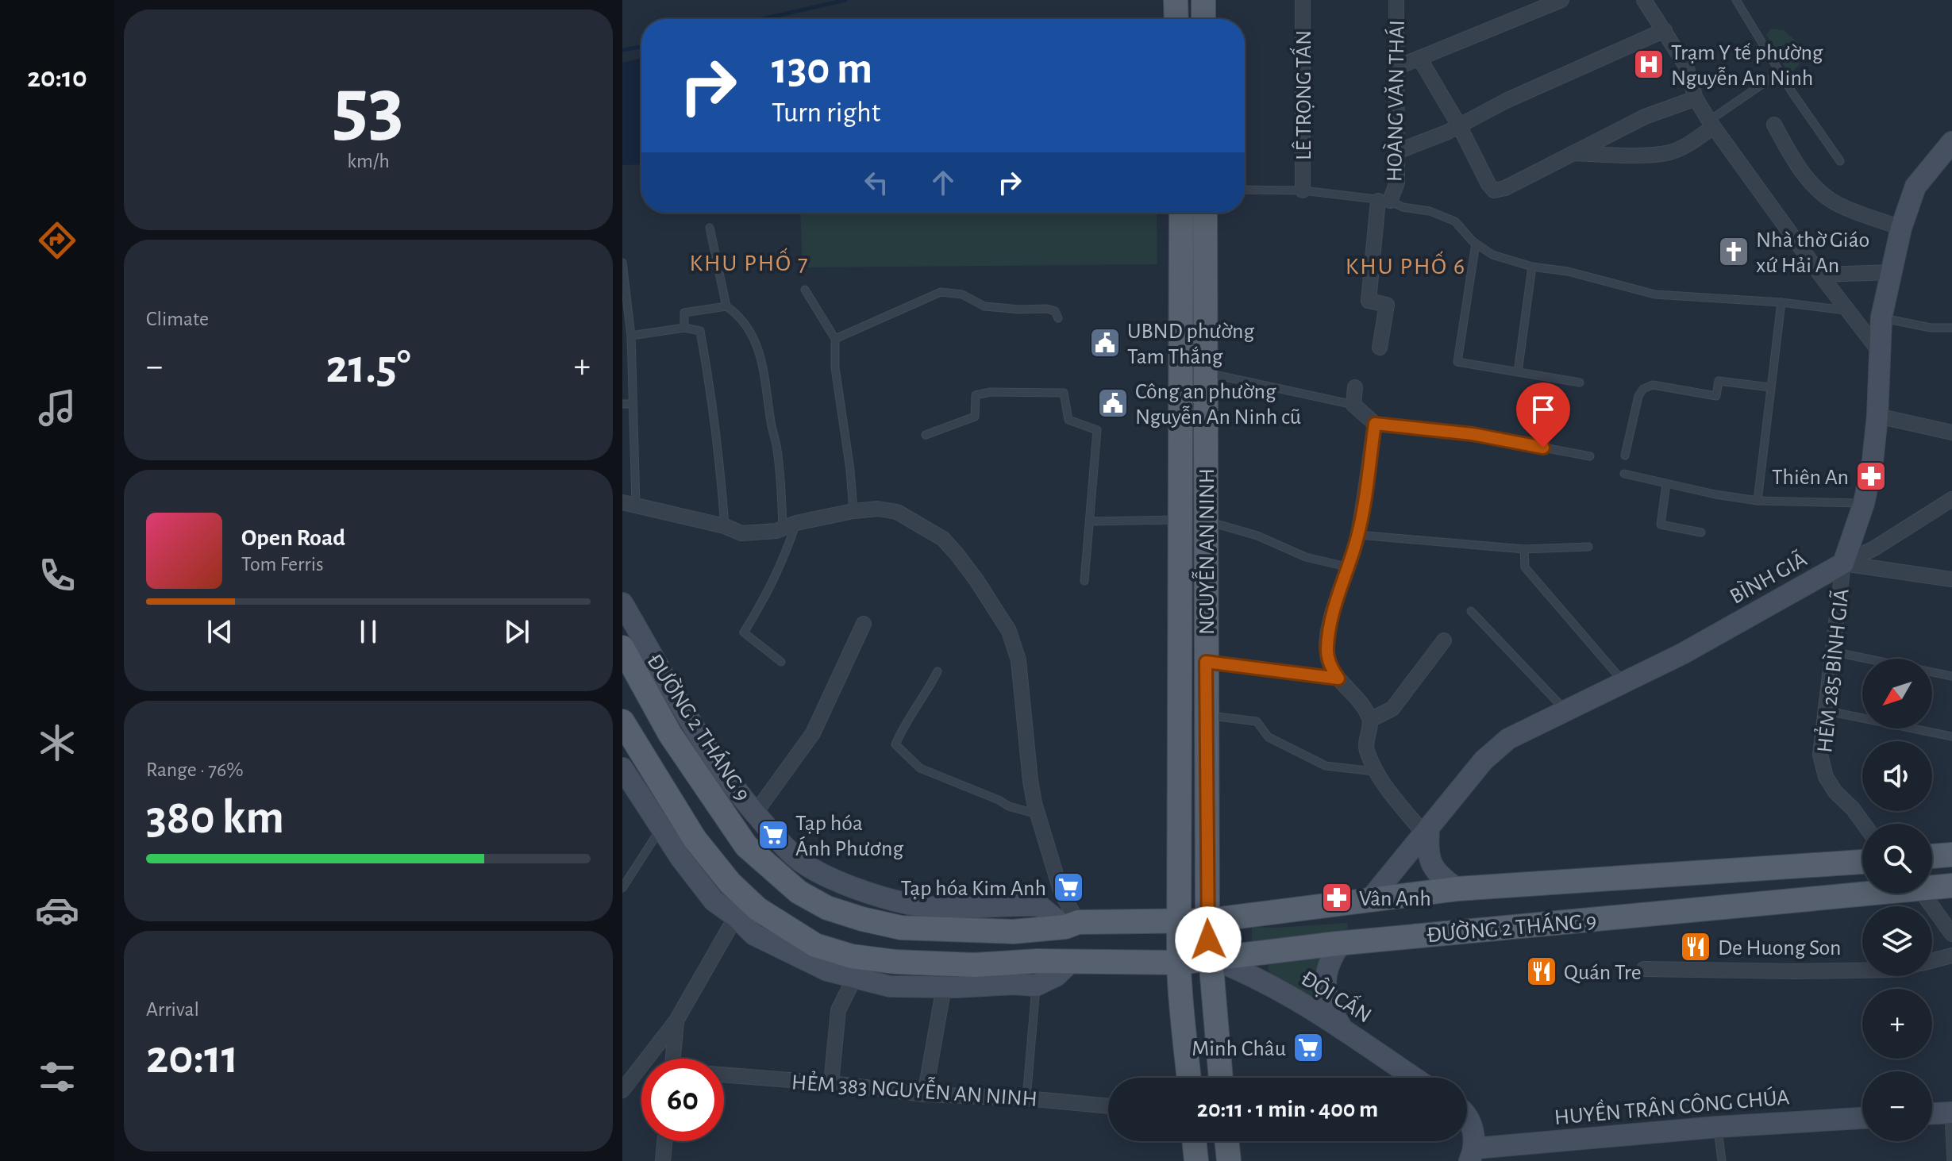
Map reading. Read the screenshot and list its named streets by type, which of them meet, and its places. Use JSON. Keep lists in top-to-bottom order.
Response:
{
  "streets": {
    "main road": ["NGUYỄN AN NINH", "ĐƯỜNG 2 THÁNG 9"],
    "street": [
      "LÊ TRỌNG TẤN",
      "HOÀNG VĂN THÁI",
      "BÌNH GIÃ",
      "HẺM 285 BÌNH GIÃ",
      "ĐỘI CẤN",
      "HẺM 383 NGUYỄN AN NINH",
      "HUYỀN TRÂN CÔNG CHÚA"
    ]
  },
  "crossings": [
    ["NGUYỄN AN NINH", "ĐƯỜNG 2 THÁNG 9"],
    ["NGUYỄN AN NINH", "ĐỘI CẤN"],
    ["BÌNH GIÃ", "HẺM 285 BÌNH GIÃ"],
    ["BÌNH GIÃ", "ĐƯỜNG 2 THÁNG 9"],
    ["ĐƯỜNG 2 THÁNG 9", "ĐỘI CẤN"]
  ],
  "districts": ["KHU PHỐ 7", "KHU PHỐ 6"],
  "places": {
    "hospital": ["Trạm Y tế phường Nguyễn An Ninh"],
    "church": ["Nhà thờ Giáo xứ Hải An"],
    "public building": ["UBND phường Tam Thắng", "Công an phường Nguyễn An Ninh cũ"],
    "pharmacy": ["Thiên An", "Vân Anh"],
    "supermarket": ["Tạp hóa Ánh Phương", "Tạp hóa Kim Anh", "Minh Châu"],
    "restaurant": ["De Huong Son", "Quán Tre"]
  },
  "north": "bottom left",
  "page": {
    "tabs": "20:10",
    "tile": [
      ["53", "km/h"],
      "Climate",
      ["Range · 76%", "380 km"],
      ["Arrival", "20:11"]
    ],
    "turn": ["130 m", "Turn right"],
    "heat": ["−", "21.5°", "+"],
    "song": ["Open Road", "Tom Ferris"],
    "map_buttons": ["+", "−"],
    "limit": "60",
    "trip": "20:11 · 1 min · 400 m"
  }
}
